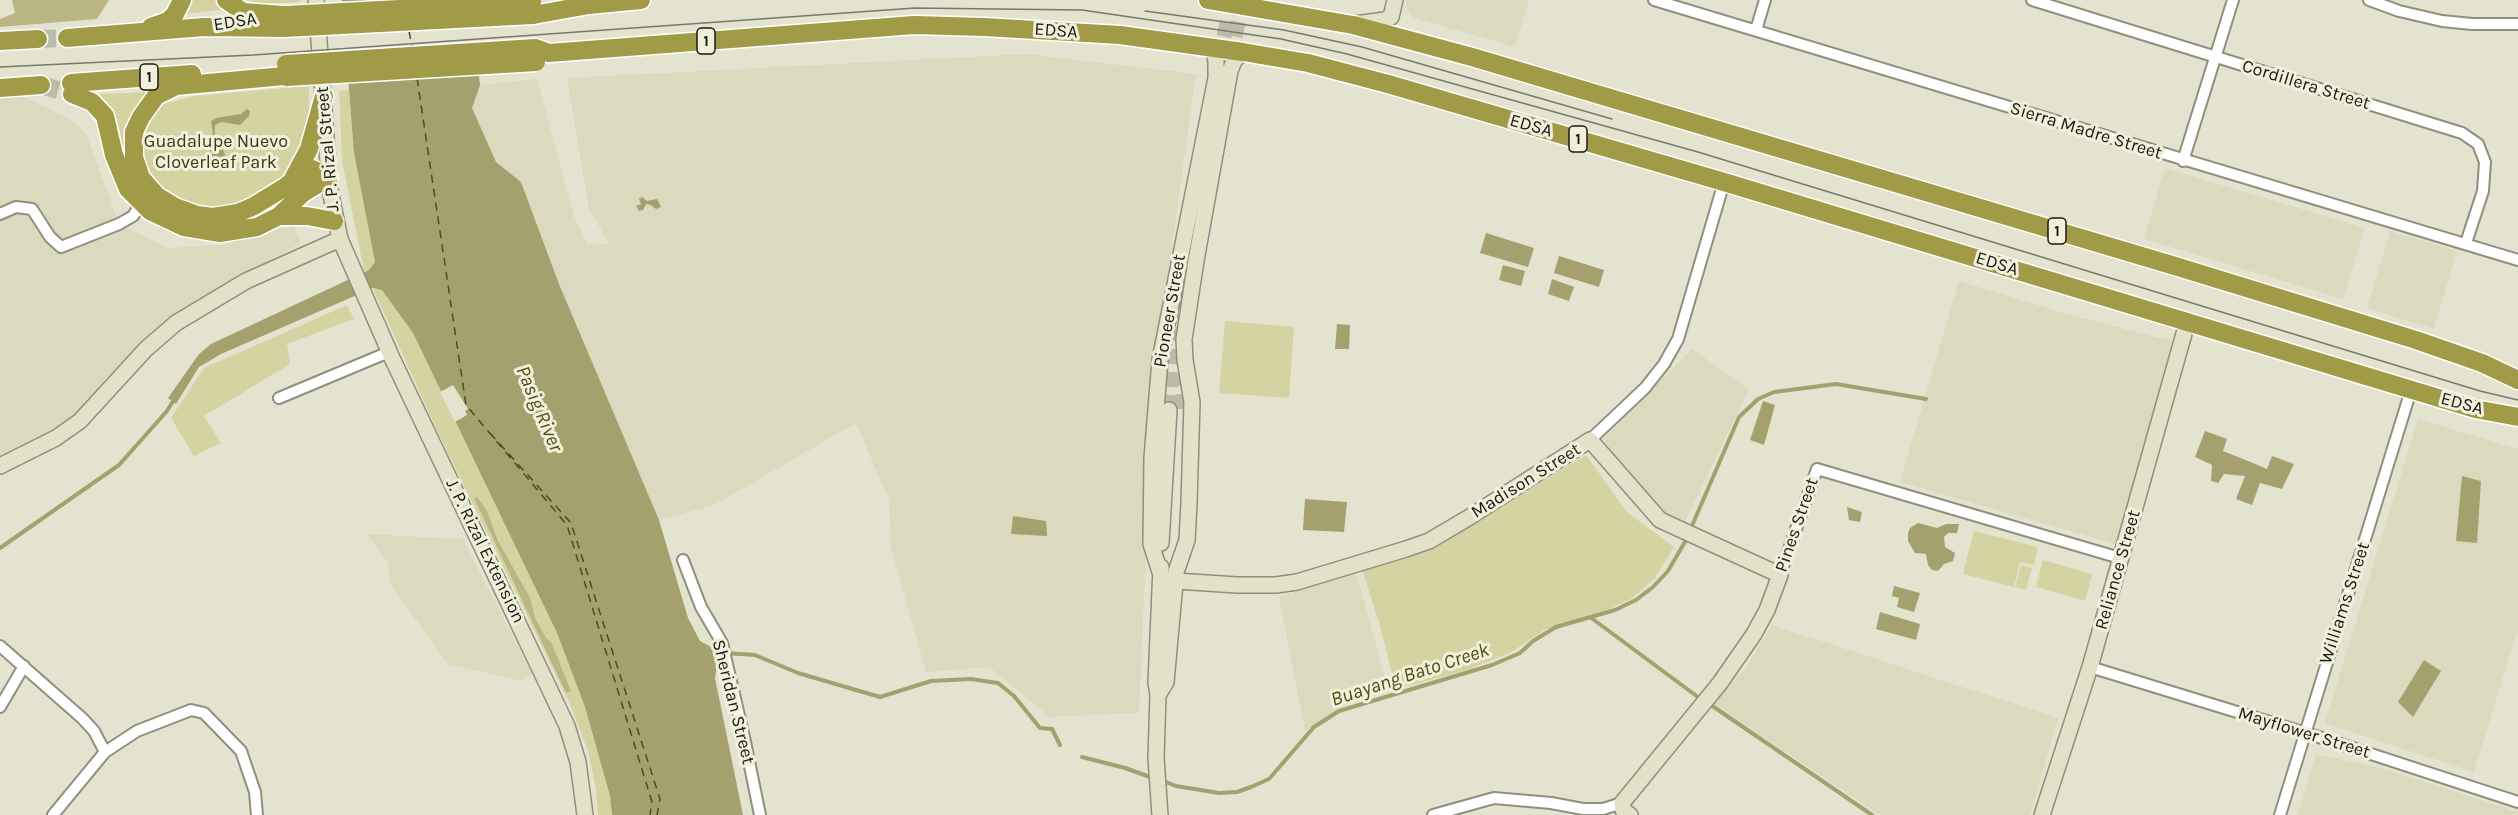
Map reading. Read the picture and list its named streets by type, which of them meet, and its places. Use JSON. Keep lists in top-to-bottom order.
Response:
{
  "streets": {
    "highway": ["EDSA", "1"],
    "main road": [
      "J. P. Rizal Street",
      "Pioneer Street",
      "Madison Street",
      "Pines Street",
      "J. P. Rizal Extension",
      "Reliance Street"
    ],
    "street": [
      "Cordillera Street",
      "Sierra Madre Street",
      "Williams Street",
      "Sheridan Street",
      "Mayflower Street"
    ]
  },
  "crossings": [
    ["EDSA", "1"],
    ["EDSA", "Pioneer Street"],
    ["EDSA", "Madison Street"],
    ["EDSA", "Reliance Street"],
    ["EDSA", "Williams Street"],
    ["Cordillera Street", "Sierra Madre Street"],
    ["J. P. Rizal Street", "J. P. Rizal Extension"],
    ["Pioneer Street", "Madison Street"],
    ["Pines Street", "Reliance Street"],
    ["Reliance Street", "Mayflower Street"],
    ["Williams Street", "Mayflower Street"]
  ],
  "water": ["Pasig River", "Buayang Bato Creek"],
  "parks": ["Guadalupe Nuevo Cloverleaf Park"]
}
